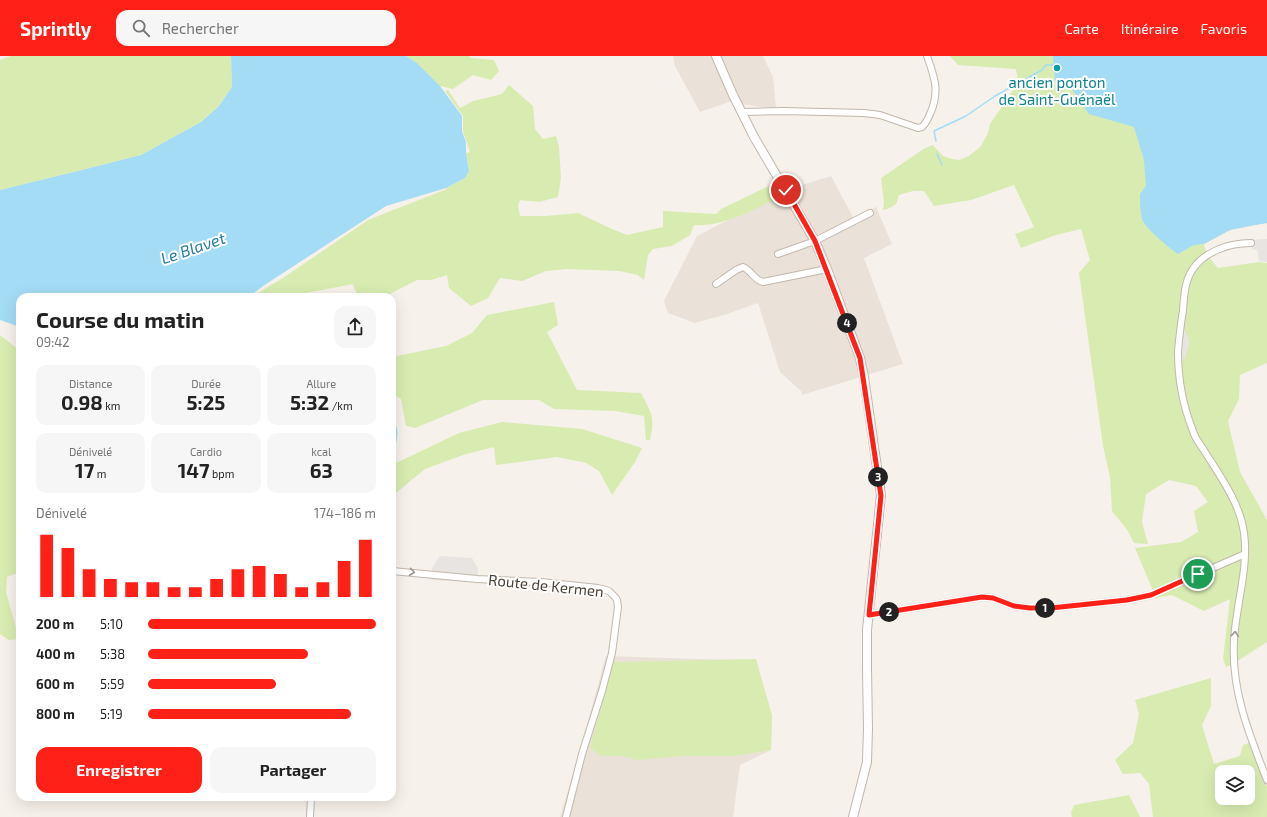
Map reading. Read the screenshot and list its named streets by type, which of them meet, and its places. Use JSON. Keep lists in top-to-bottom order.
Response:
{
  "streets": {
    "street": ["Route de Kermen"]
  },
  "water": ["Le Blavet"],
  "places": ["ancien ponton de Saint-Guénaël"],
  "page": {
    "header": "Sprintly",
    "search": "Rechercher",
    "nav": ["Carte", "Itinéraire", "Favoris"],
    "heading": ["Course du matin", "09:42"],
    "pins": [
      "4",
      "3",
      "1",
      "2"
    ],
    "stats": [
      ["Distance", "0.98 km"],
      ["Durée", "5:25"],
      ["Allure", "5:32 /km"],
      ["Dénivelé", "17 m"],
      ["Cardio", "147 bpm"],
      ["kcal", "63"]
    ],
    "chart": ["Dénivelé", "174–186 m"],
    "list": [
      {
        "name": "200 m",
        "note": "5:10"
      },
      {
        "name": "400 m",
        "note": "5:38"
      },
      {
        "name": "600 m",
        "note": "5:59"
      },
      {
        "name": "800 m",
        "note": "5:19"
      }
    ],
    "buttons": ["Enregistrer", "Partager"]
  }
}
